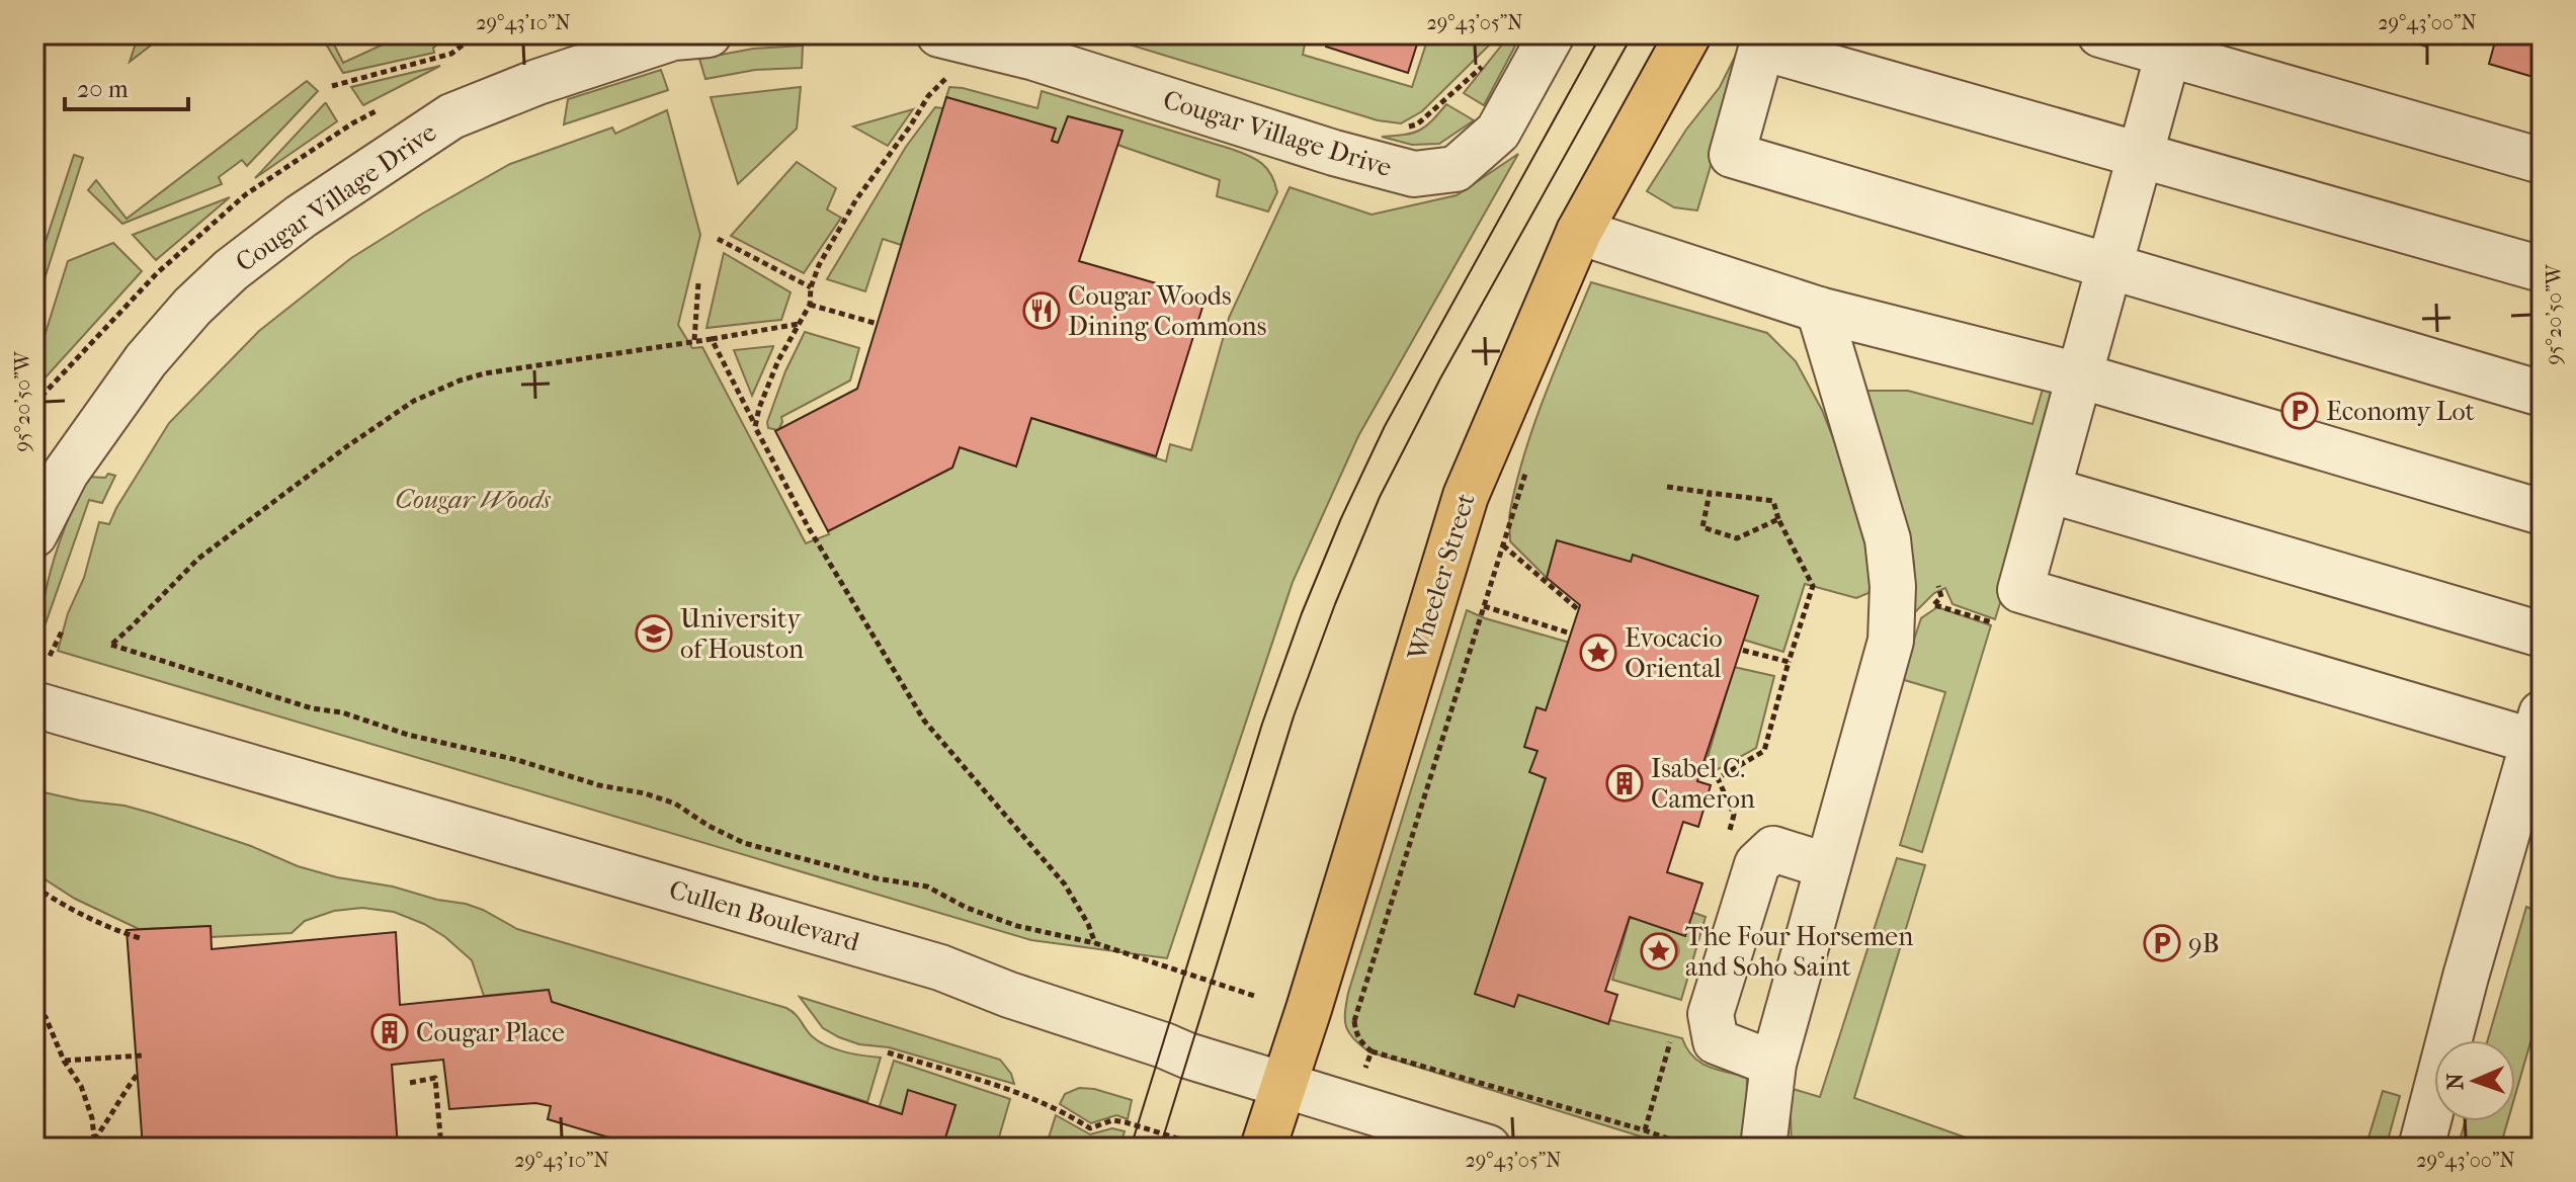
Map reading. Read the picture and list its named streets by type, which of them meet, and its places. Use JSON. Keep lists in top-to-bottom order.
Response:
{
  "streets": {
    "main road": ["Wheeler Street"],
    "street": ["Cougar Village Drive", "Cullen Boulevard"]
  },
  "crossings": [
    ["Wheeler Street", "Cullen Boulevard"]
  ],
  "parks": ["Cougar Woods"],
  "places": {
    "restaurant": ["Cougar Woods Dining Commons"],
    "parking": ["Economy Lot", "9B"],
    "school or university": ["University of Houston"],
    "place": ["Evocacio Oriental", "The Four Horsemen and Soho Saint"],
    "building": ["Isabel C. Cameron", "Cougar Place"]
  },
  "scale_bar": "20 m",
  "north": "left",
  "coordinates": [
    "29°43'10\"N",
    "29°43'05\"N",
    "29°43'00\"N",
    "95°20'50\"W"
  ]
}
